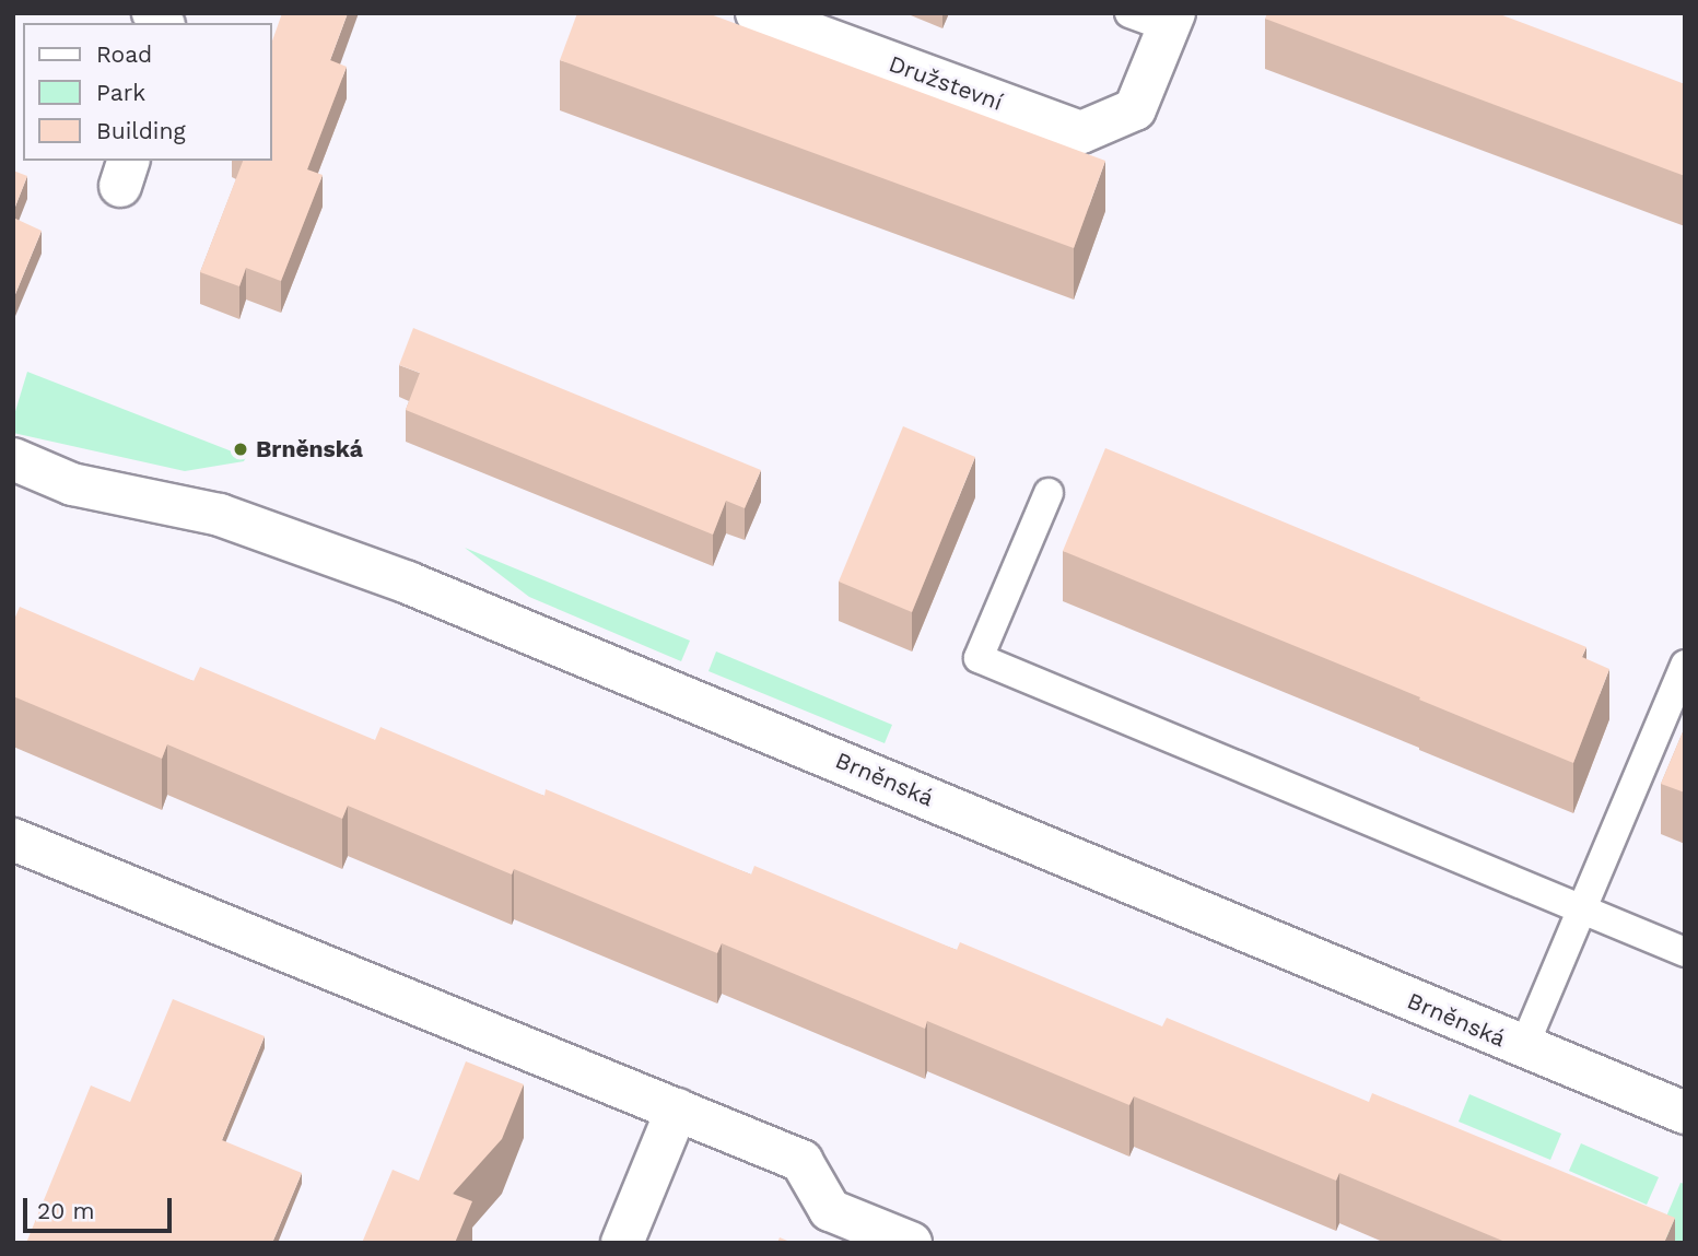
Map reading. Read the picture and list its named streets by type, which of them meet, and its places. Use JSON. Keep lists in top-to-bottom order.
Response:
{
  "streets": {
    "main road": ["Družstevní", "Brněnská"]
  },
  "places": ["Brněnská"],
  "legend": ["Road", "Park", "Building"],
  "scale_bar": "20 m"
}
